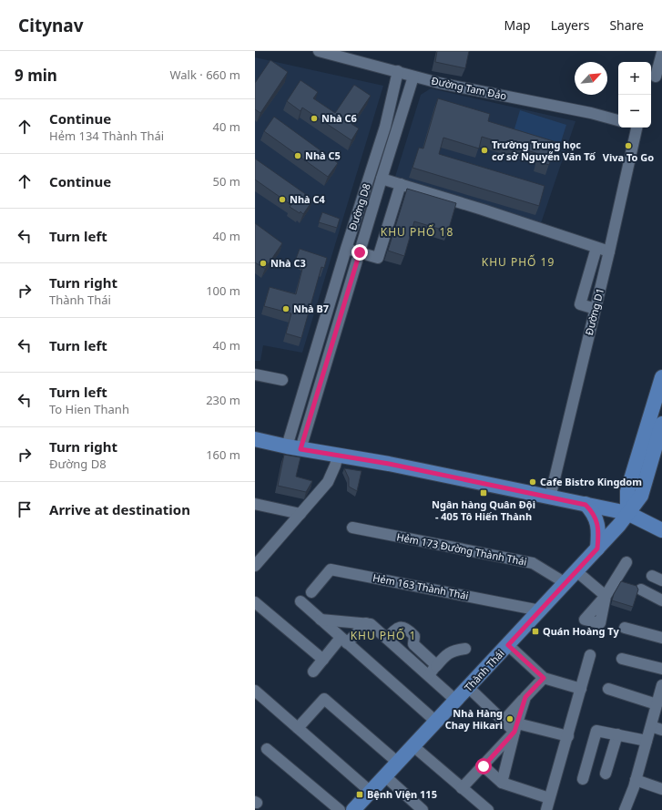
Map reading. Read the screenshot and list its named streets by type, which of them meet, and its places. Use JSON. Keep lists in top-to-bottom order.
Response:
{
  "streets": {
    "main road": ["Thành Thái"],
    "street": [
      "Đường Tam Đảo",
      "Đường D8",
      "Đường D1",
      "Hẻm 173 Đường Thành Thái",
      "Hẻm 163 Thành Thái"
    ]
  },
  "crossings": [
    ["Đường Tam Đảo", "Đường D8"],
    ["Hẻm 173 Đường Thành Thái", "Thành Thái"],
    ["Hẻm 163 Thành Thái", "Thành Thái"]
  ],
  "districts": ["KHU PHỐ 18", "KHU PHỐ 19", "KHU PHỐ 1"],
  "places": {
    "other": [
      "Nhà C6",
      "Viva To Go",
      "Trường Trung học cơ sở Nguyễn Văn Tố",
      "Nhà C5",
      "Nhà C4",
      "Nhà C3",
      "Nhà B7",
      "Cafe Bistro Kingdom",
      "Nhà Hàng Chay Hikari"
    ],
    "transit": ["Ngân hàng Quân Đội - 405 Tô Hiến Thành", "Quán Hoàng Ty", "Bệnh Viện 115"]
  },
  "north": "top right",
  "page": {
    "header": "Citynav",
    "nav": ["Map", "Layers", "Share"],
    "heading": ["9 min", "Walk · 660 m"],
    "map_buttons": ["+", "−"],
    "list": [
      ["Continue", "Hẻm 134 Thành Thái", "40 m"],
      ["Continue", "50 m"],
      ["Turn left", "40 m"],
      ["Turn right", "Thành Thái", "100 m"],
      ["Turn left", "40 m"],
      ["Turn left", "To Hien Thanh", "230 m"],
      ["Turn right", "Đường D8", "160 m"],
      "Arrive at destination"
    ]
  }
}
